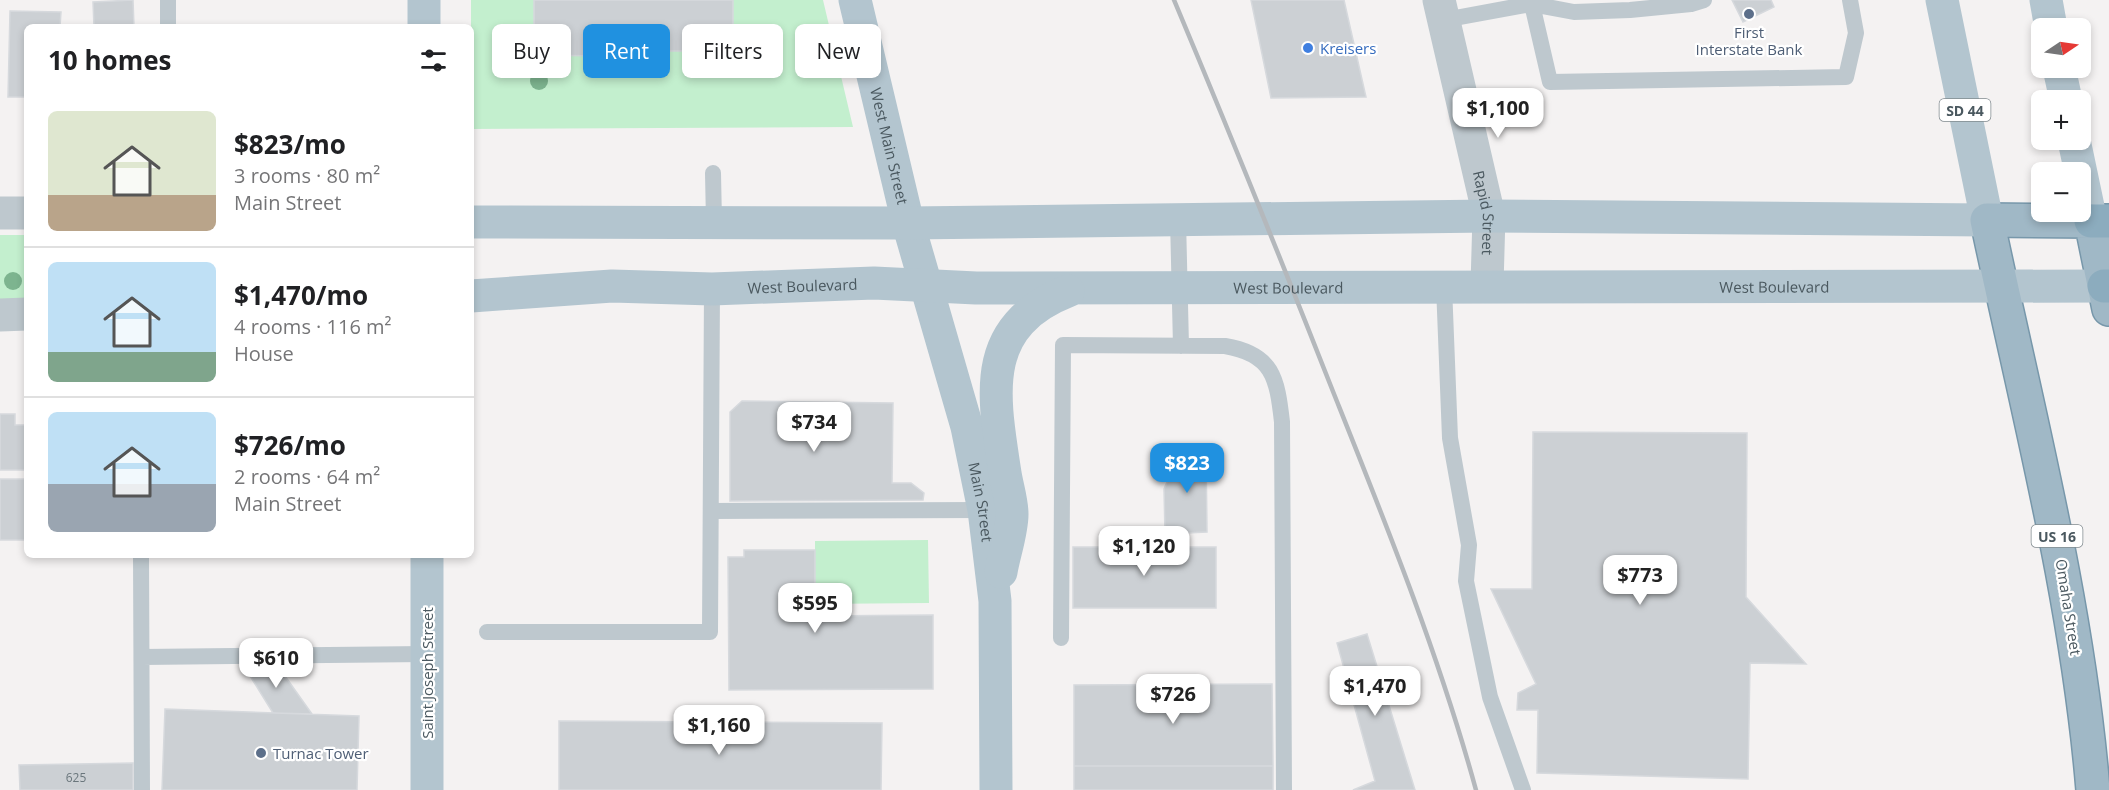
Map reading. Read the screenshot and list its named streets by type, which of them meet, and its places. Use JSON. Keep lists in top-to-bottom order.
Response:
{
  "streets": {
    "highway": ["SD 44", "US 16", "Omaha Street"],
    "main road": [
      "West Main Street",
      "West Boulevard",
      "Main Street",
      "Saint Joseph Street"
    ],
    "street": ["Rapid Street"]
  },
  "crossings": [
    ["SD 44", "West Boulevard"],
    ["SD 44", "Omaha Street"],
    ["West Main Street", "Main Street"],
    ["Rapid Street", "West Boulevard"],
    ["West Boulevard", "Main Street"],
    ["West Boulevard", "Omaha Street"]
  ],
  "places": ["First Interstate Bank", "Kreisers", "Turnac Tower"],
  "house_numbers": ["625"],
  "north": "right",
  "page": {
    "map_buttons": ["+", "−"],
    "chip": [
      "Buy",
      "Rent",
      "Filters",
      "New"
    ],
    "heading": "10 homes",
    "price": [
      "$1,100",
      "$734",
      "$823",
      "$1,120",
      "$773",
      "$595",
      "$610",
      "$1,470",
      "$726",
      "$1,160"
    ],
    "list": [
      {
        "name": "$823/mo",
        "note": "3 rooms · 80 m² · Main Street"
      },
      {
        "name": "$1,470/mo",
        "note": "4 rooms · 116 m² · House"
      },
      {
        "name": "$726/mo",
        "note": "2 rooms · 64 m² · Main Street"
      }
    ]
  }
}
